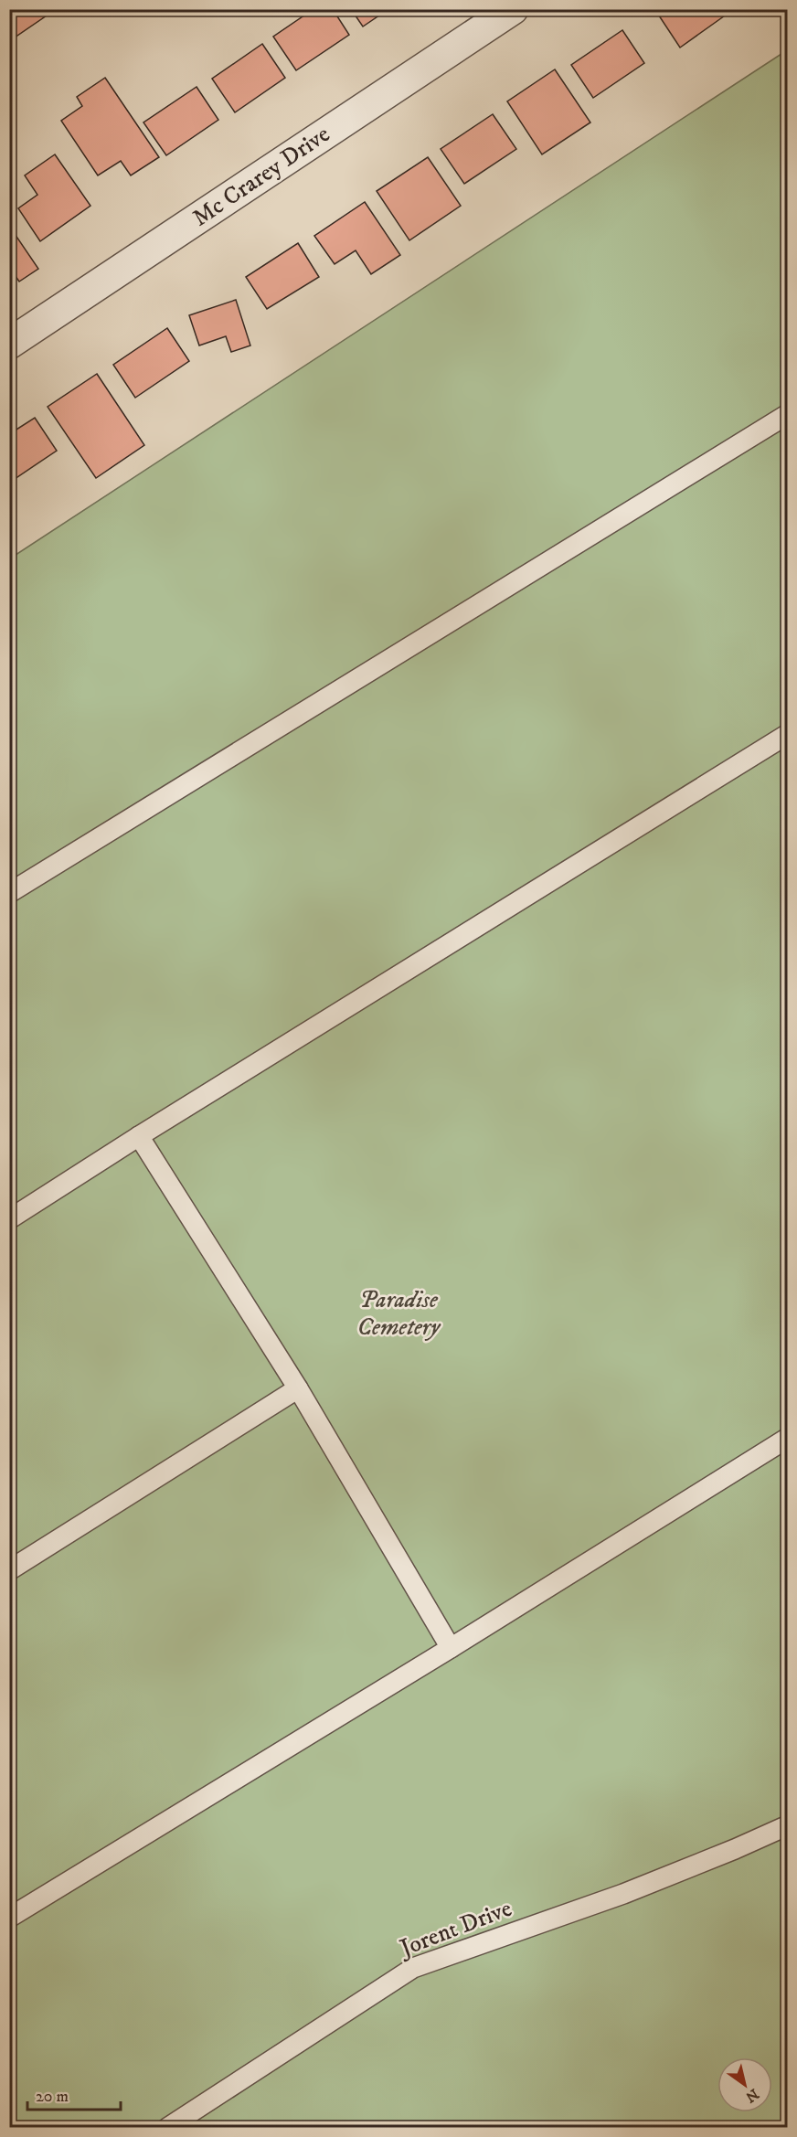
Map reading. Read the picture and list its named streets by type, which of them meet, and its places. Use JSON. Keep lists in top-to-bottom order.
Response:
{
  "streets": {
    "street": ["Mc Crarey Drive"],
    "lane": ["Jorent Drive"]
  },
  "parks": ["Paradise Cemetery"],
  "scale_bar": "20 m",
  "north": "bottom right"
}
